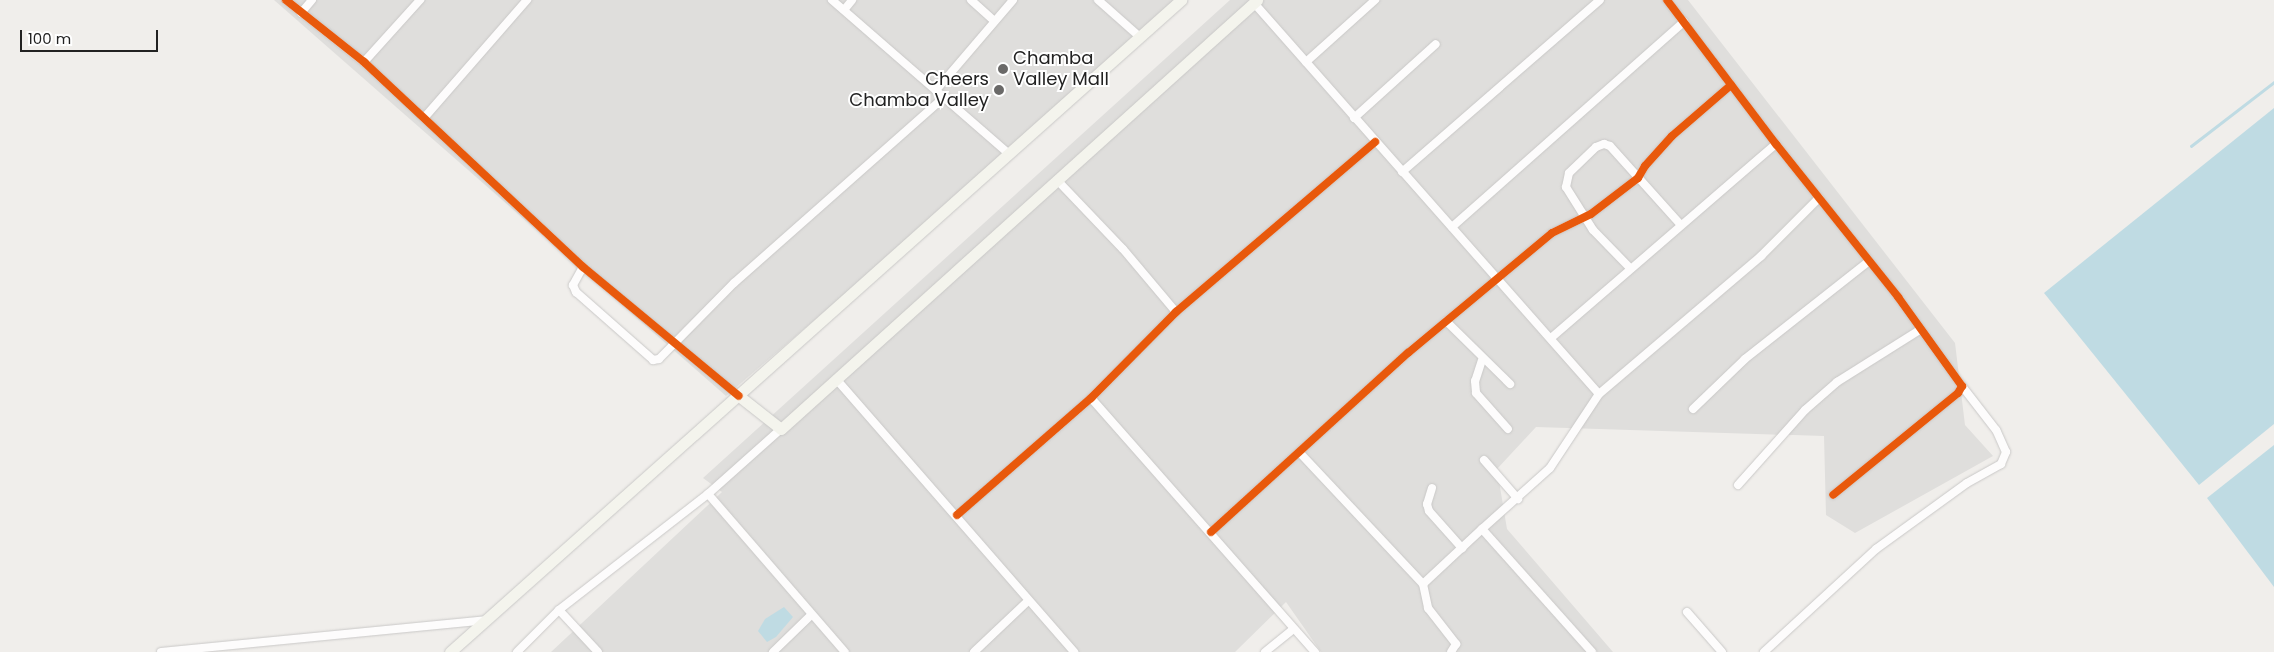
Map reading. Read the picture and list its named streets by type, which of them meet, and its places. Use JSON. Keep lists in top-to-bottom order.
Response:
{
  "places": ["Chamba Valley Mall", "Cheers Chamba Valley"],
  "scale_bar": "100 m"
}
